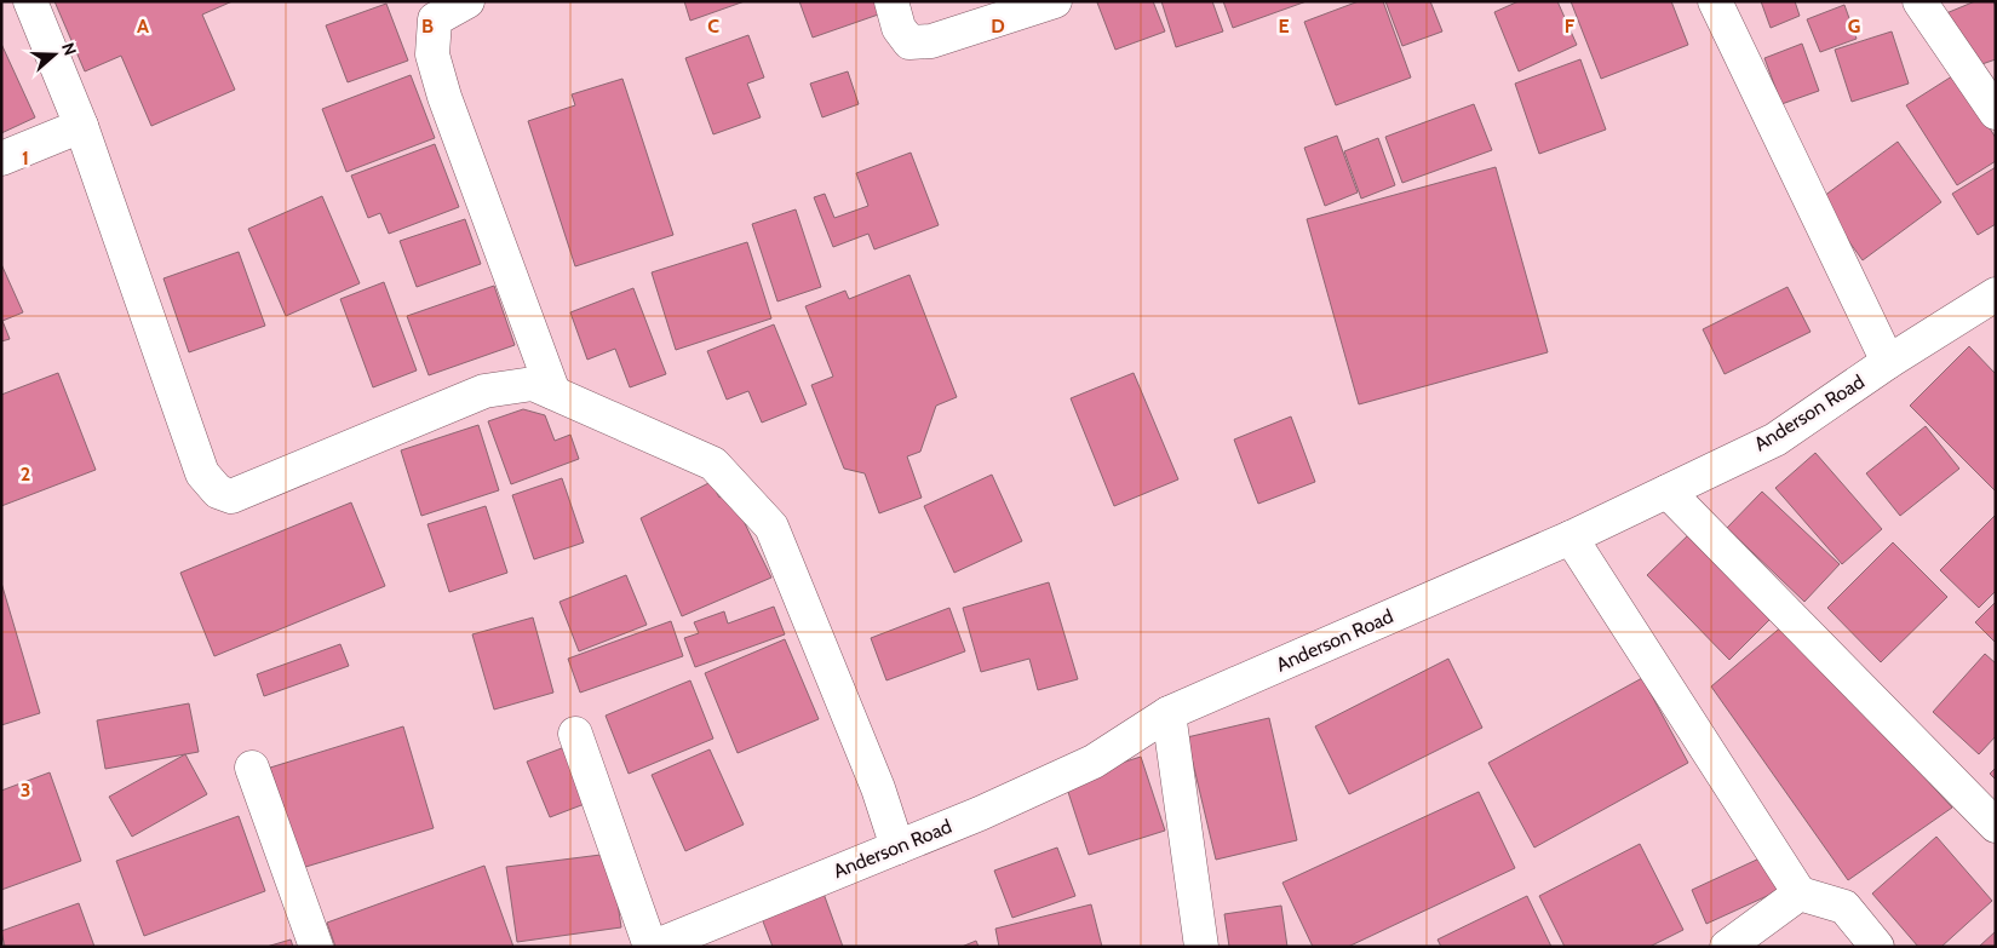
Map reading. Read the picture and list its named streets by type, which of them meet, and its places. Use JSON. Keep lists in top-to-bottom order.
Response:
{
  "streets": {
    "street": ["Anderson Road"]
  },
  "north": "right",
  "grid": {
    "columns": [
      "A",
      "B",
      "C",
      "D",
      "E",
      "F",
      "G"
    ],
    "rows": ["1", "2", "3"]
  }
}
